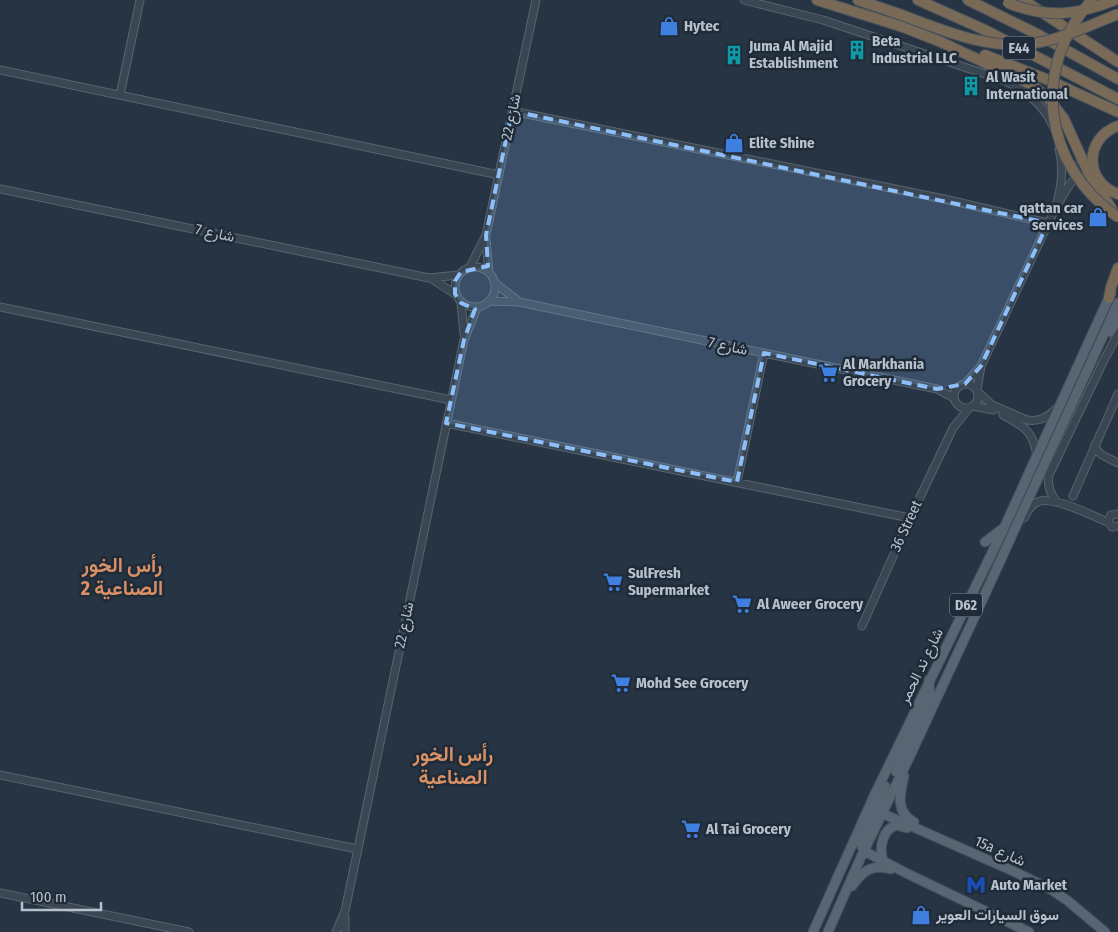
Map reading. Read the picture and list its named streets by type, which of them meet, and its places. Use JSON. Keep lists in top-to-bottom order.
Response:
{
  "streets": {
    "highway": ["E44"],
    "main road": ["D62", "شارع ند الحمر", "15a شارع"],
    "street": ["شارع 22", "شارع 7", "36 Street"]
  },
  "crossings": [
    ["شارع 22", "شارع 7"],
    ["شارع 7", "36 Street"],
    ["شارع ند الحمر", "15a شارع"]
  ],
  "districts": ["رأس الخور الصناعية 2", "رأس الخور الصناعية"],
  "places": {
    "shop": [
      "Hytec",
      "Elite Shine",
      "qattan car services",
      "سوق السيارات العوير"
    ],
    "building": ["Beta Industrial LLC", "Juma Al Majid Establishment", "Al Wasit International"],
    "supermarket": [
      "Al Markhania Grocery",
      "SulFresh Supermarket",
      "Al Aweer Grocery",
      "Mohd See Grocery",
      "Al Tai Grocery"
    ],
    "metro station": ["Auto Market"]
  },
  "scale_bar": "100 m"
}
